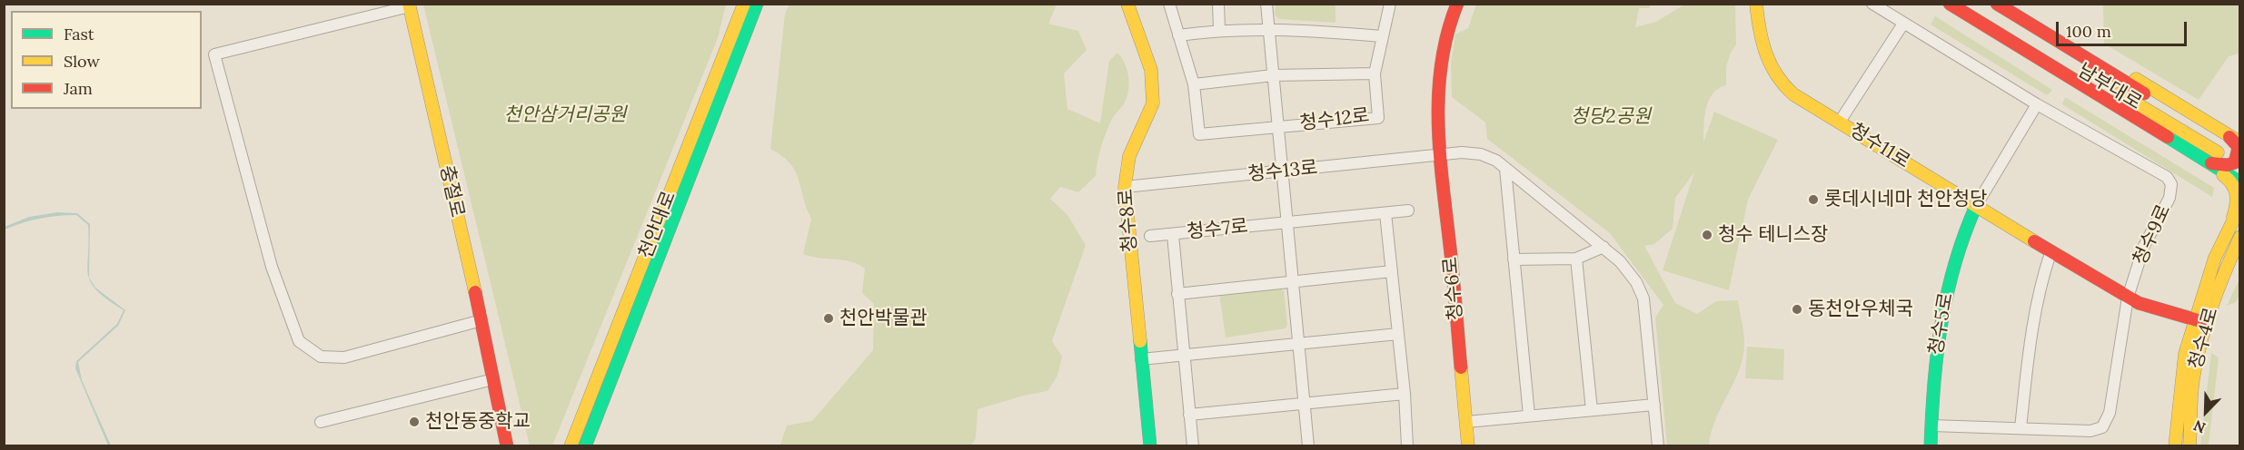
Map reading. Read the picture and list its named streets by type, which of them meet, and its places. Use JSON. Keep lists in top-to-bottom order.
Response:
{
  "streets": {
    "main road": [
      "남부대로",
      "청수11로",
      "충절로",
      "청수8로",
      "천안대로",
      "청수6로",
      "청수5로",
      "청수4로"
    ],
    "street": [
      "청수12로",
      "청수13로",
      "청수7로",
      "청수9로"
    ]
  },
  "crossings": [
    ["청수11로", "청수9로"],
    ["청수11로", "청수5로"],
    ["청수11로", "청수4로"],
    ["청수13로", "청수8로"],
    ["청수13로", "청수6로"],
    ["청수9로", "청수5로"]
  ],
  "parks": ["천안삼거리공원", "청당2공원"],
  "places": [
    "롯데시네마 천안청당",
    "청수 테니스장",
    "동천안우체국",
    "천안박물관",
    "천안동중학교"
  ],
  "legend": ["Fast", "Slow", "Jam"],
  "scale_bar": "100 m",
  "north": "bottom left"
}
